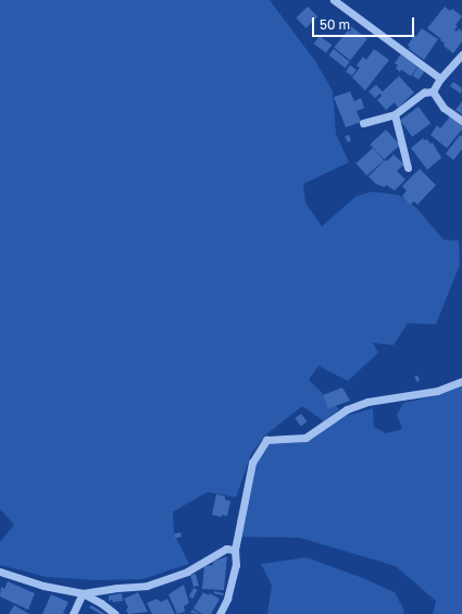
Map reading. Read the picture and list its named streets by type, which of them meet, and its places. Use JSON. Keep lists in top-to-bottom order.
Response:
{
  "scale_bar": "50 m"
}
